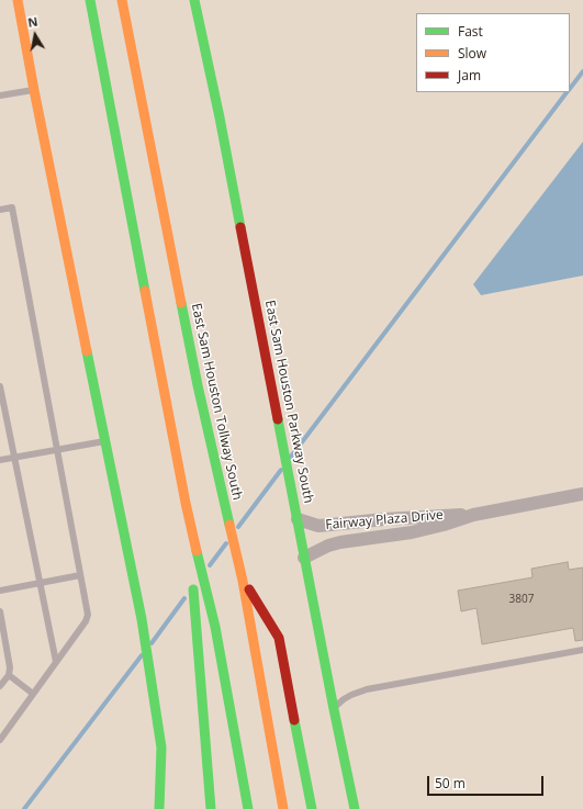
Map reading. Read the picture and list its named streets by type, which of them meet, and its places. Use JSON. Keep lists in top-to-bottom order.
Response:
{
  "streets": {
    "main road": ["East Sam Houston Tollway South", "East Sam Houston Parkway South"],
    "street": ["Fairway Plaza Drive"]
  },
  "crossings": [
    ["East Sam Houston Parkway South", "Fairway Plaza Drive"]
  ],
  "house_numbers": ["3807"],
  "legend": ["Fast", "Slow", "Jam"],
  "scale_bar": "50 m",
  "north": "top"
}
